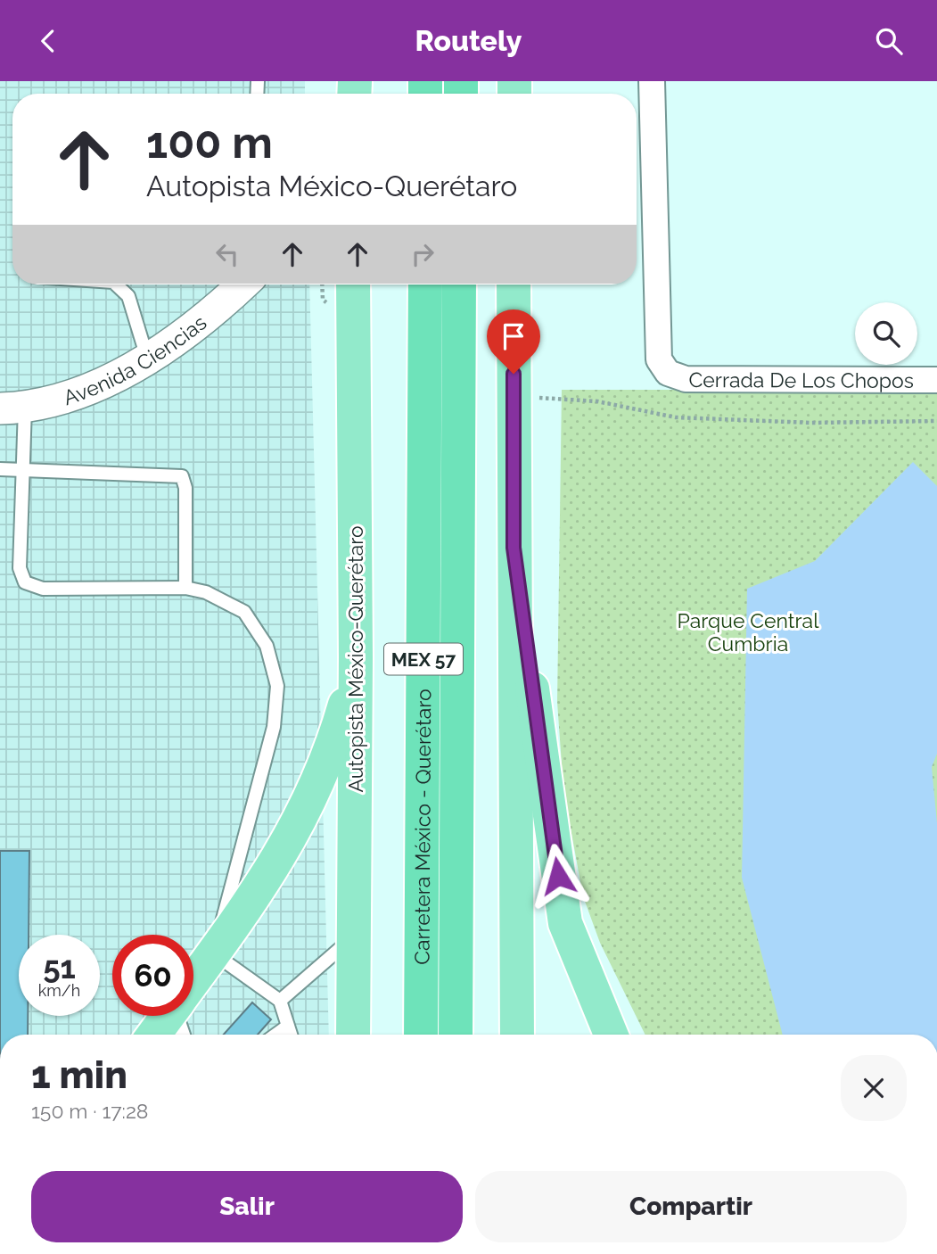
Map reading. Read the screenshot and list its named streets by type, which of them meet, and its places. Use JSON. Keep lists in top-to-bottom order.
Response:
{
  "streets": {
    "highway": ["MEX 57", "Carretera México - Querétaro"],
    "main road": ["Autopista México-Querétaro"],
    "street": ["Avenida Ciencias", "Cerrada De Los Chopos"]
  },
  "parks": ["Parque Central Cumbria"],
  "page": {
    "header": "Routely",
    "turn": ["100 m", "Autopista México-Querétaro"],
    "speed": "51 km/h",
    "limit": "60",
    "heading": ["1 min", "150 m · 17:28"],
    "buttons": ["Salir", "Compartir"]
  }
}
